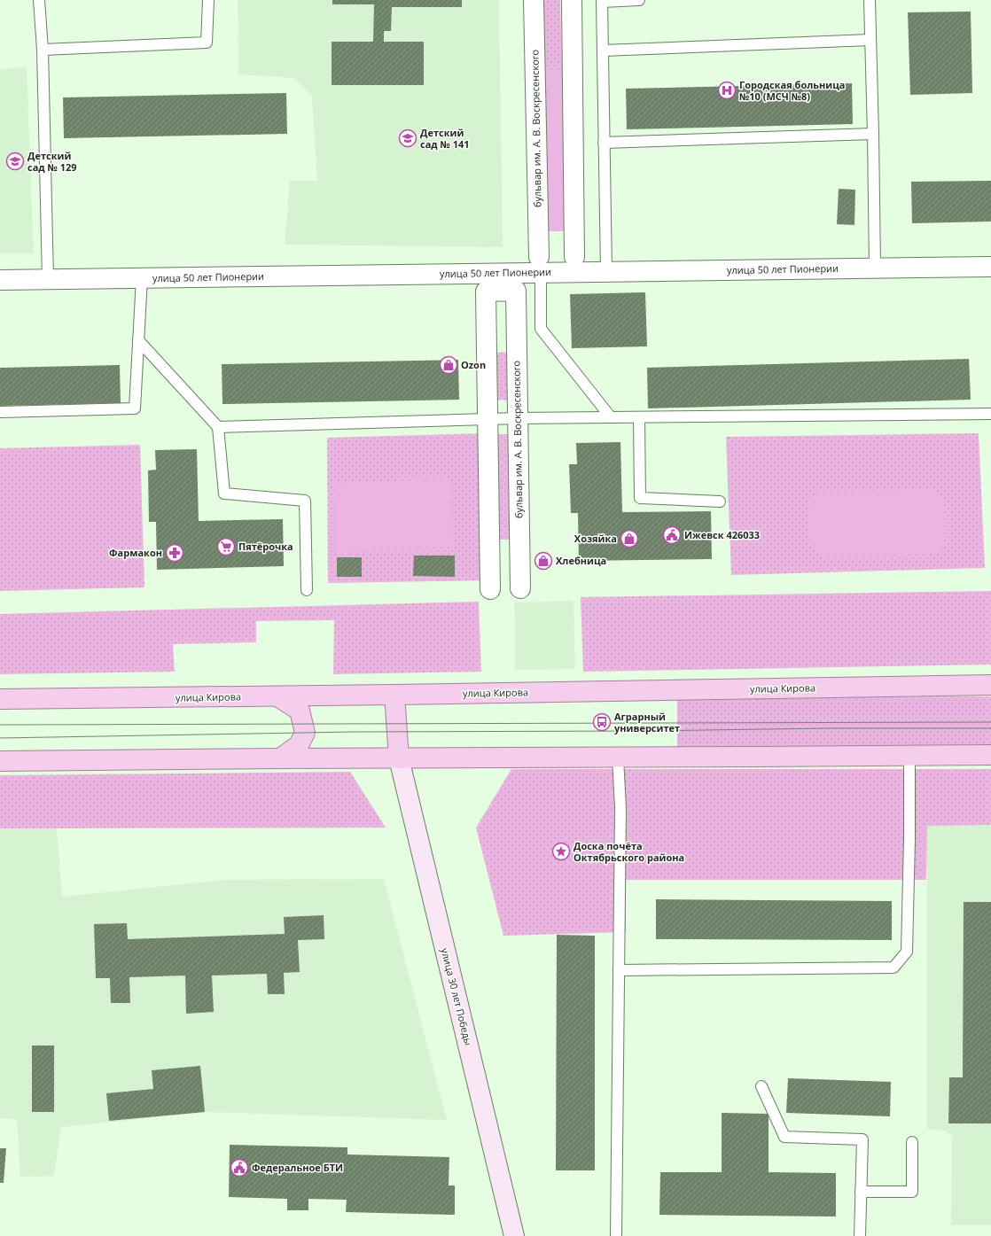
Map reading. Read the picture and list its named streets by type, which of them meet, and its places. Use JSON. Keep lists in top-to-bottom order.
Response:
{
  "streets": {
    "main road": ["улица Кирова", "улица 30 лет Победы"],
    "street": ["бульвар им. А. В. Воскресенского", "улица 50 лет Пионерии"]
  },
  "crossings": [
    ["бульвар им. А. В. Воскресенского", "улица 50 лет Пионерии"]
  ],
  "places": {
    "hospital": ["Городская больница №10 (МСЧ №8)"],
    "school or university": ["Детский сад № 141", "Детский сад № 129"],
    "shop": ["Ozon", "Хозяйка", "Хлебница"],
    "public building": ["Ижевск 426033", "Федеральное БТИ"],
    "supermarket": ["Пятёрочка"],
    "pharmacy": ["Фармакон"],
    "bus stop": ["Аграрный университет"],
    "place": ["Доска почёта Октябрьского района"]
  }
}
